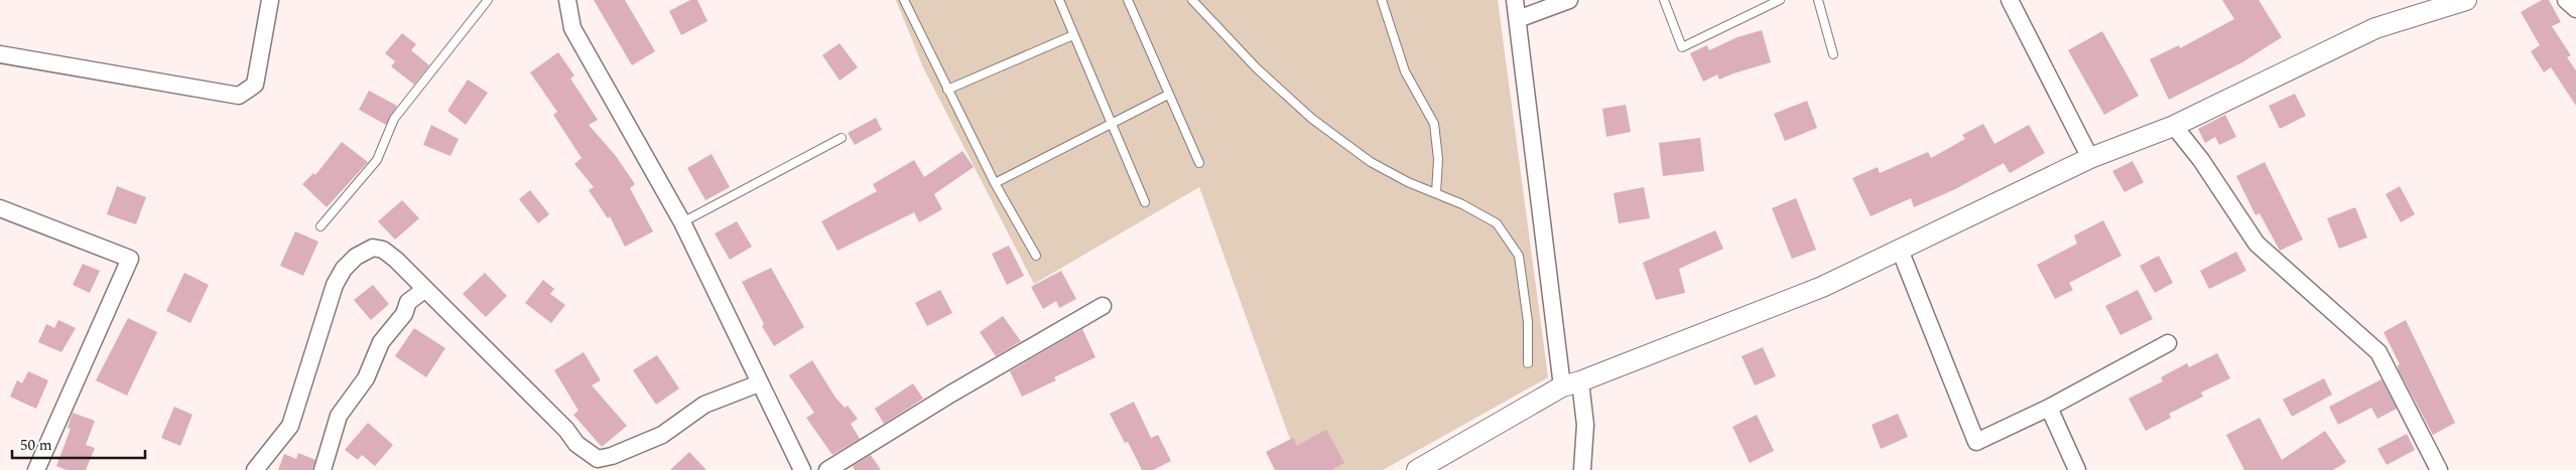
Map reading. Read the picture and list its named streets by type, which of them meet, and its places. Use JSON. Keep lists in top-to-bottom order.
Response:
{
  "scale_bar": "50 m"
}
